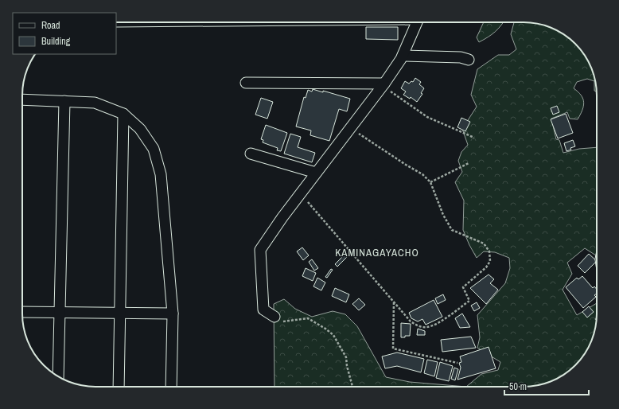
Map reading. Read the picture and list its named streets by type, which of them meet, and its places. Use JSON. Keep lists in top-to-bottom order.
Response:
{
  "districts": ["KAMINAGAYACHO"],
  "legend": ["Road", "Building"],
  "scale_bar": "50 m"
}
